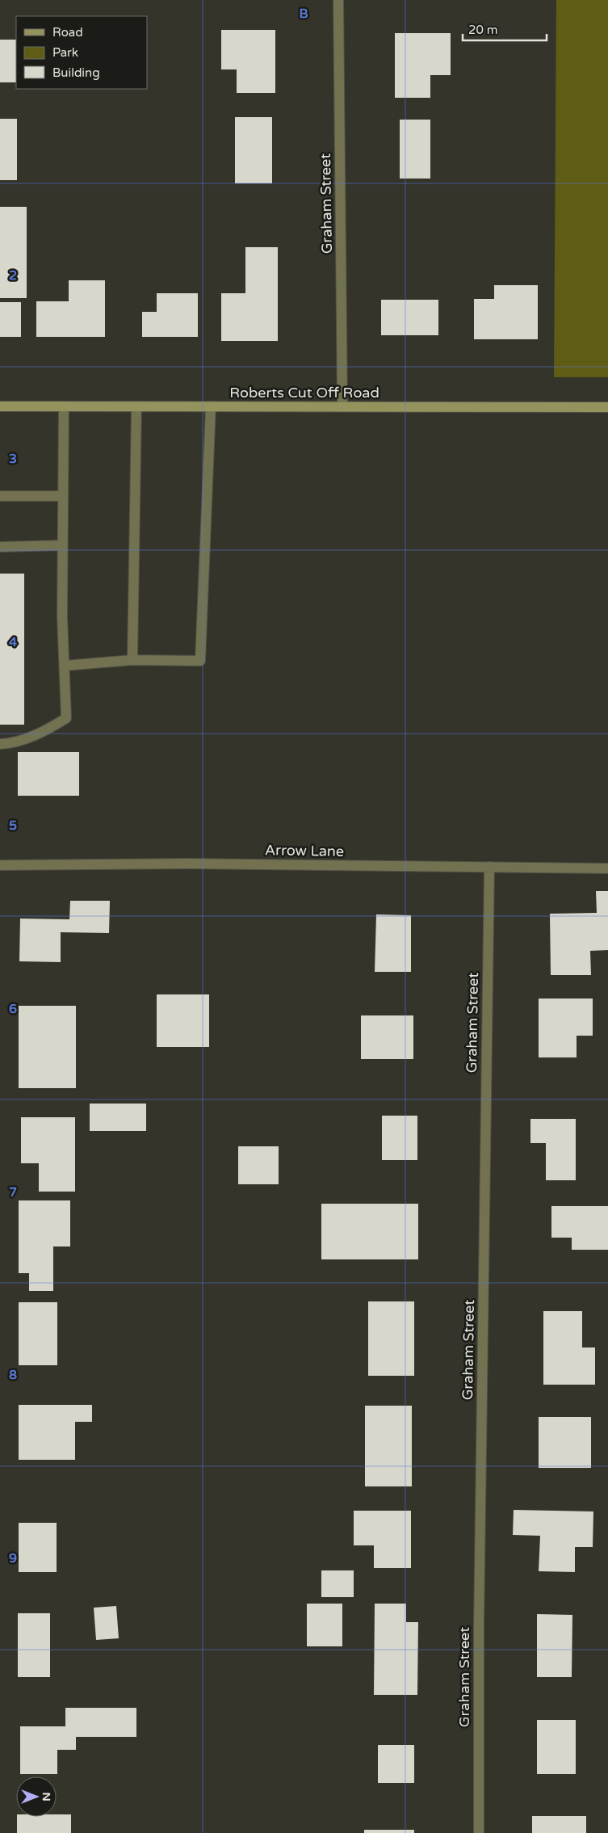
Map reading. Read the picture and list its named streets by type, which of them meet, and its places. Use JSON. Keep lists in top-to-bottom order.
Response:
{
  "streets": {
    "street": ["Graham Street", "Roberts Cut Off Road", "Arrow Lane"]
  },
  "crossings": [
    ["Graham Street", "Roberts Cut Off Road"],
    ["Graham Street", "Arrow Lane"]
  ],
  "legend": ["Road", "Park", "Building"],
  "scale_bar": "20 m",
  "north": "right",
  "grid": {
    "columns": ["B"],
    "rows": [
      "2",
      "3",
      "4",
      "5",
      "6",
      "7",
      "8",
      "9"
    ]
  }
}
